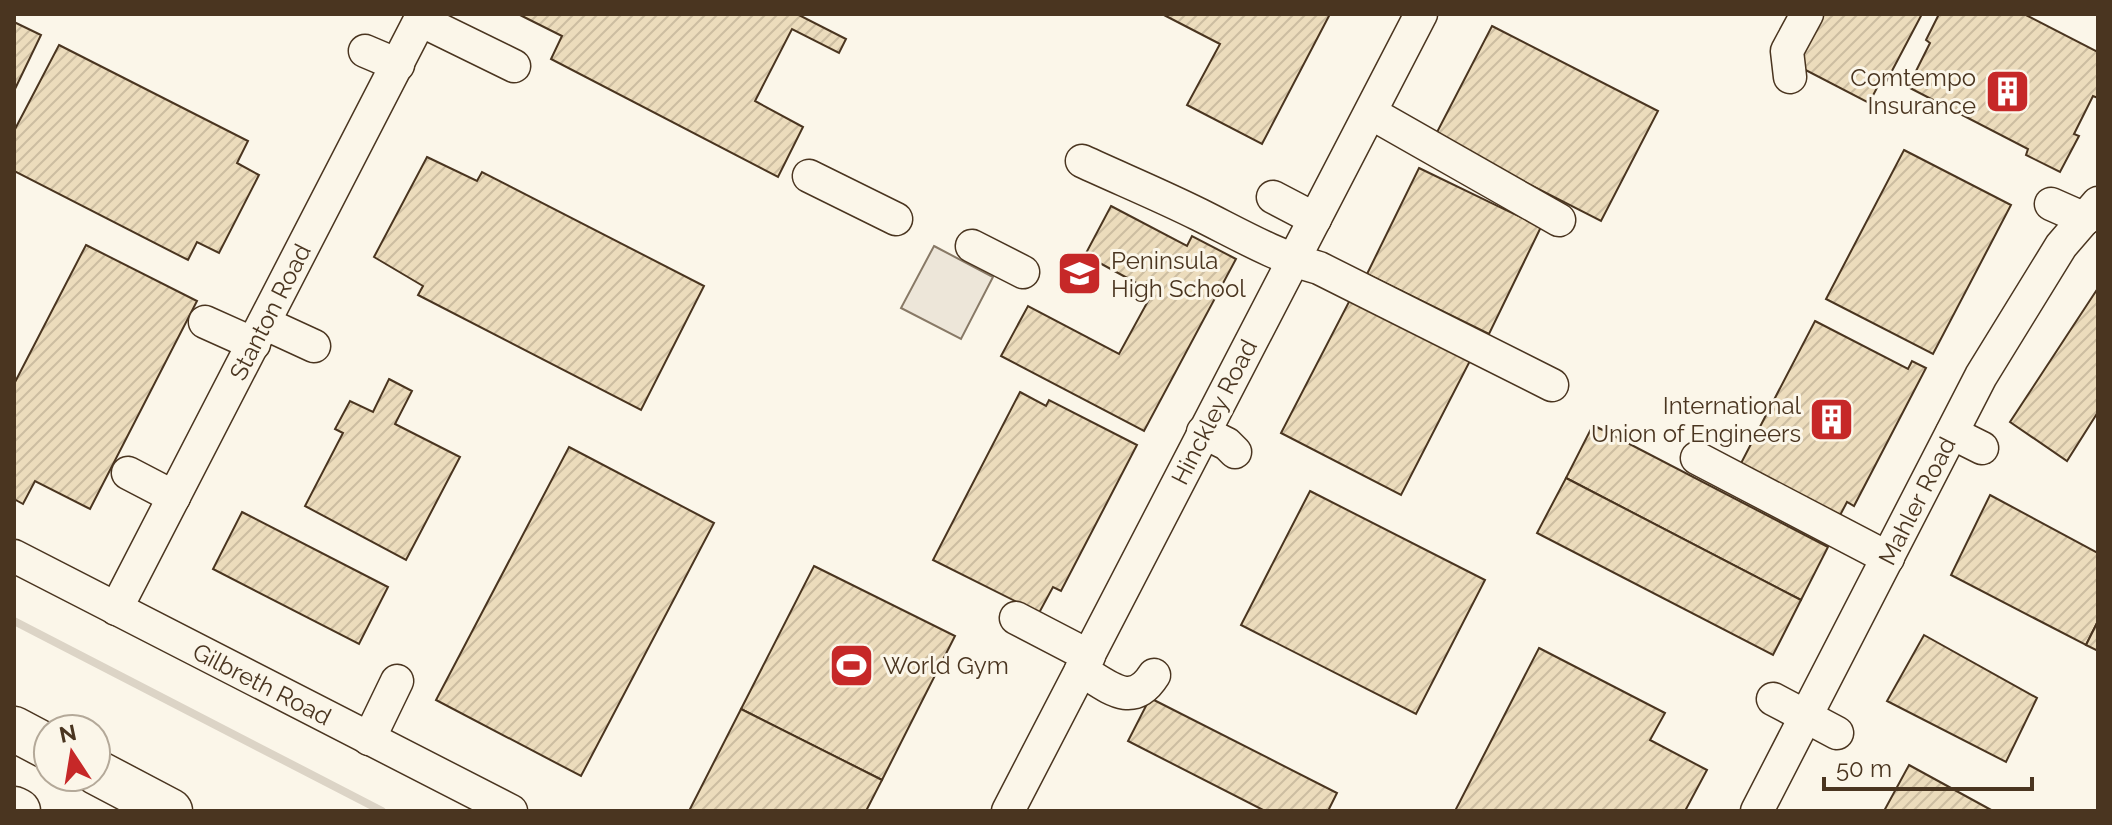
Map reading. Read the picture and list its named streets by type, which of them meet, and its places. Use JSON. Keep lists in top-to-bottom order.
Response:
{
  "streets": {
    "street": [
      "Stanton Road",
      "Hinckley Road",
      "Mahler Road",
      "Gilbreth Road"
    ]
  },
  "crossings": [
    ["Stanton Road", "Gilbreth Road"]
  ],
  "places": {
    "building": ["Comtempo Insurance", "International Union of Engineers"],
    "school or university": ["Peninsula High School"],
    "sports": ["World Gym"]
  },
  "scale_bar": "50 m",
  "north": "top"
}
